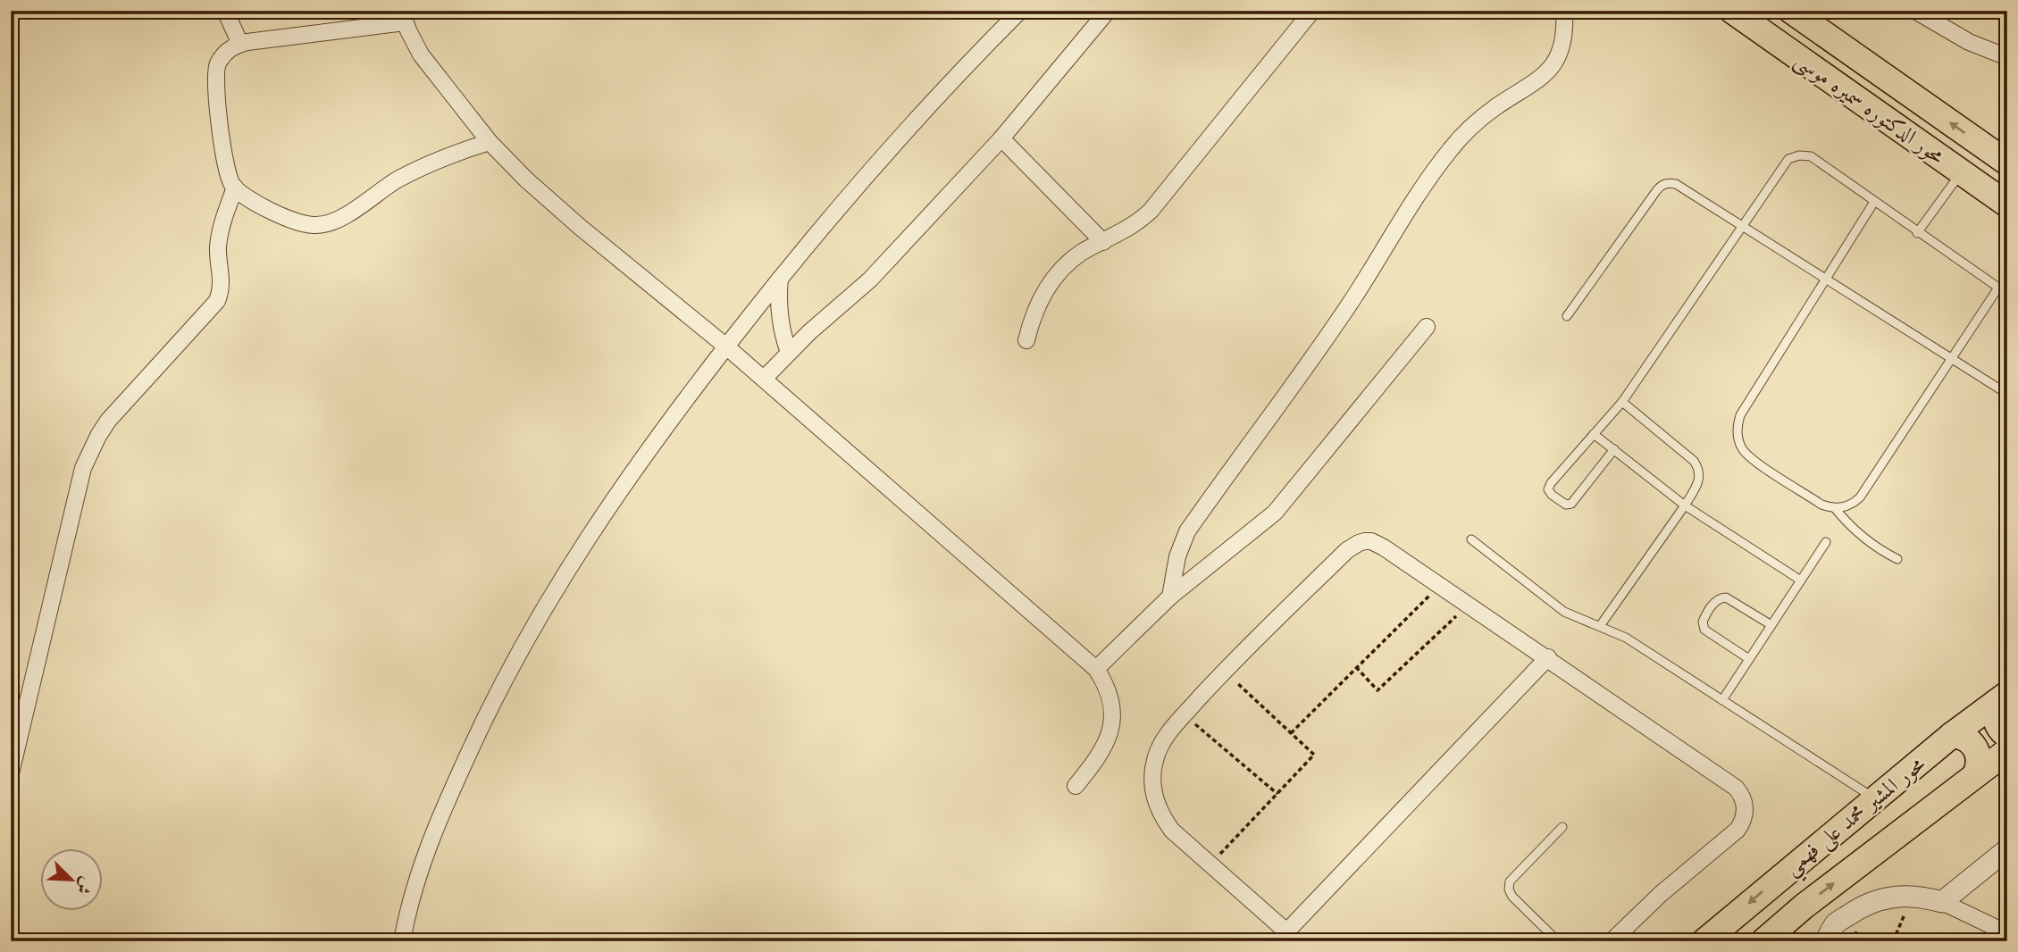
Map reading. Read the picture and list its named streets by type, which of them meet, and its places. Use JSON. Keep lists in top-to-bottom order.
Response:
{
  "streets": {
    "main road": ["محور الدكتوره سميره موسى", "محور المشير محمد على فهمي"]
  },
  "north": "bottom right"
}
